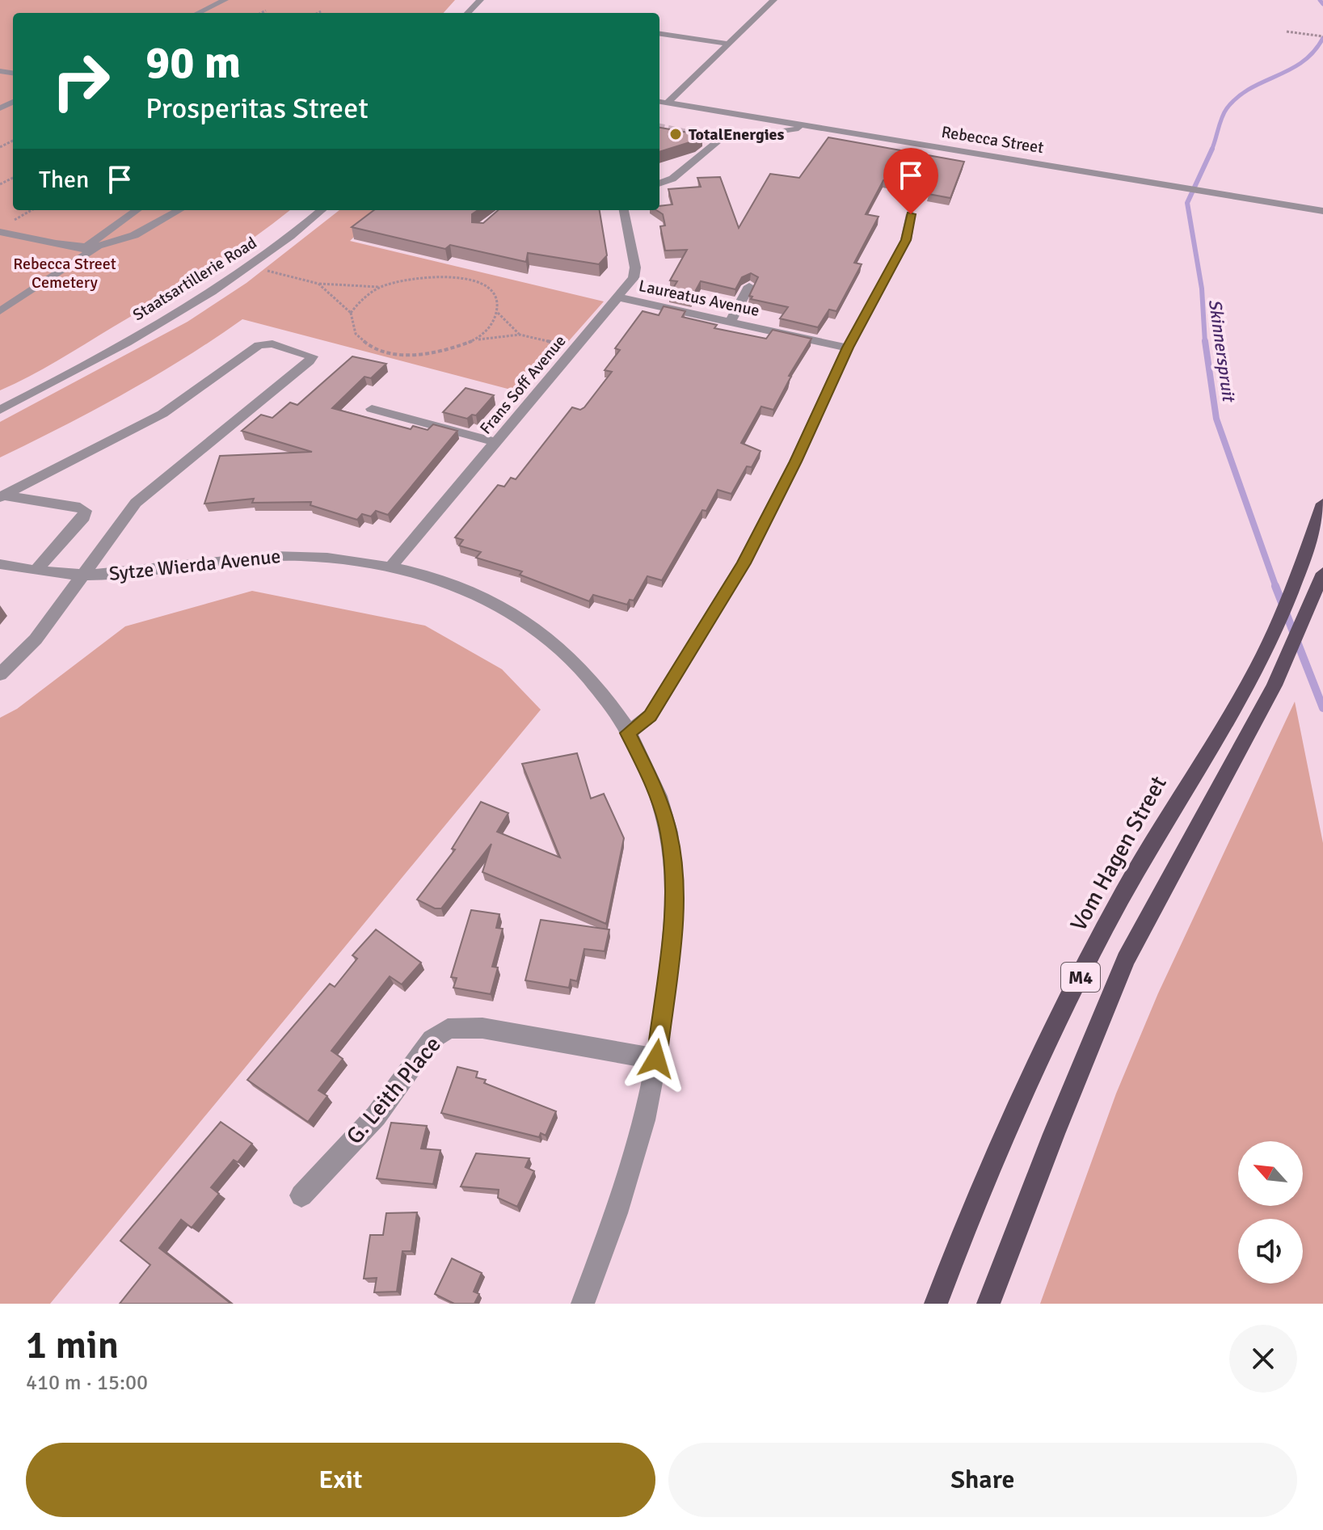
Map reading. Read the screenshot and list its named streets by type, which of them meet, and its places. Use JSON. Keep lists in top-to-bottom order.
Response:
{
  "streets": {
    "main road": ["Vom Hagen Street", "M4"],
    "street": [
      "Rebecca Street",
      "Staatsartillerie Road",
      "Laureatus Avenue",
      "Frans Soff Avenue",
      "Sytze Wierda Avenue",
      "G. Leith Place"
    ]
  },
  "crossings": [
    ["Laureatus Avenue", "Frans Soff Avenue"],
    ["Frans Soff Avenue", "Sytze Wierda Avenue"],
    ["Sytze Wierda Avenue", "G. Leith Place"]
  ],
  "water": ["Skinnerspruit"],
  "parks": ["Rebecca Street Cemetery"],
  "places": ["TotalEnergies"],
  "north": "top left",
  "page": {
    "turn": ["90 m", "Prosperitas Street"],
    "then": "Then",
    "heading": ["1 min", "410 m · 15:00"],
    "buttons": ["Exit", "Share"]
  }
}
